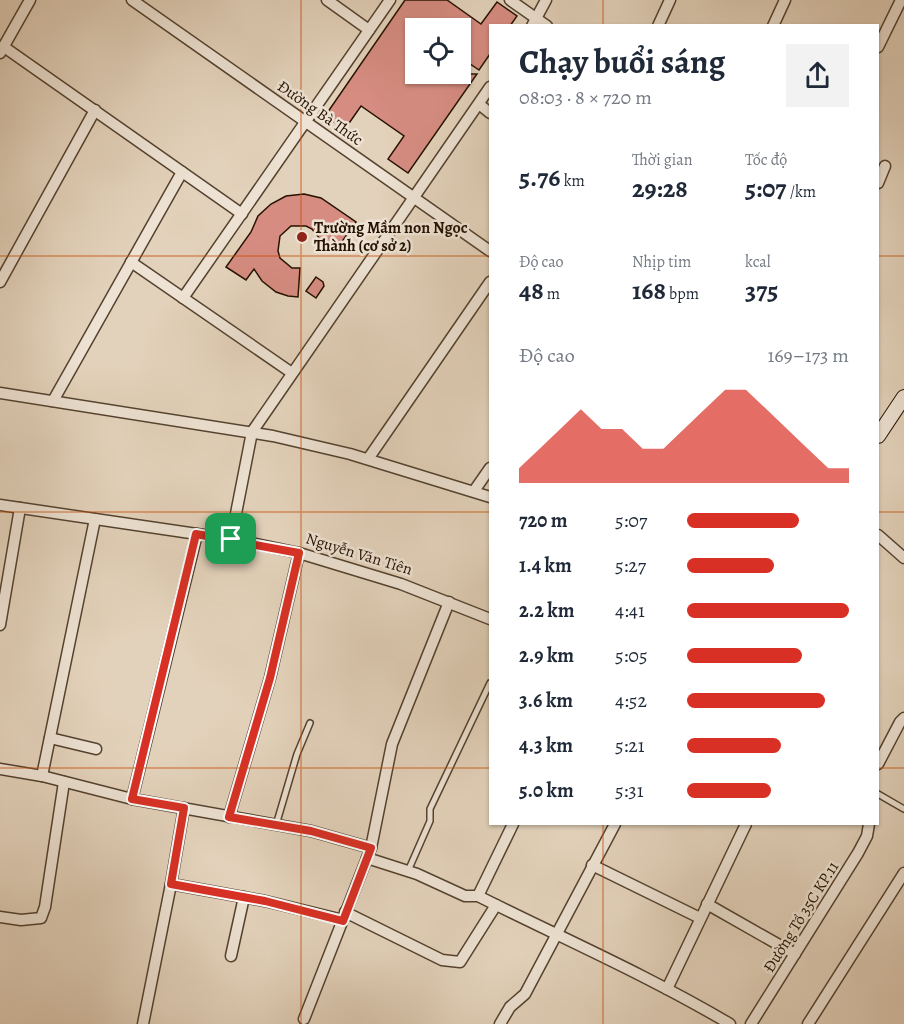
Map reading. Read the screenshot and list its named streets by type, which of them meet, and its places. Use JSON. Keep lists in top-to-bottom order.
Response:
{
  "streets": {
    "street": ["Đường Bà Thức", "Nguyễn Văn Tiên", "Đường Tổ 35C KP.11"]
  },
  "places": ["Trường Mầm non Ngọc Thành (cơ sở 2)"],
  "page": {
    "heading": ["Chạy buổi sáng", "08:03 · 8 × 720 m"],
    "stats": [
      ["5.76 km"],
      ["Thời gian", "29:28"],
      ["Tốc độ", "5:07 /km"],
      ["Độ cao", "48 m"],
      ["Nhịp tim", "168 bpm"],
      ["kcal", "375"]
    ],
    "chart": ["Độ cao", "169–173 m"],
    "list": [
      {
        "name": "720 m",
        "note": "5:07"
      },
      {
        "name": "1.4 km",
        "note": "5:27"
      },
      {
        "name": "2.2 km",
        "note": "4:41"
      },
      {
        "name": "2.9 km",
        "note": "5:05"
      },
      {
        "name": "3.6 km",
        "note": "4:52"
      },
      {
        "name": "4.3 km",
        "note": "5:21"
      },
      {
        "name": "5.0 km",
        "note": "5:31"
      }
    ]
  }
}
